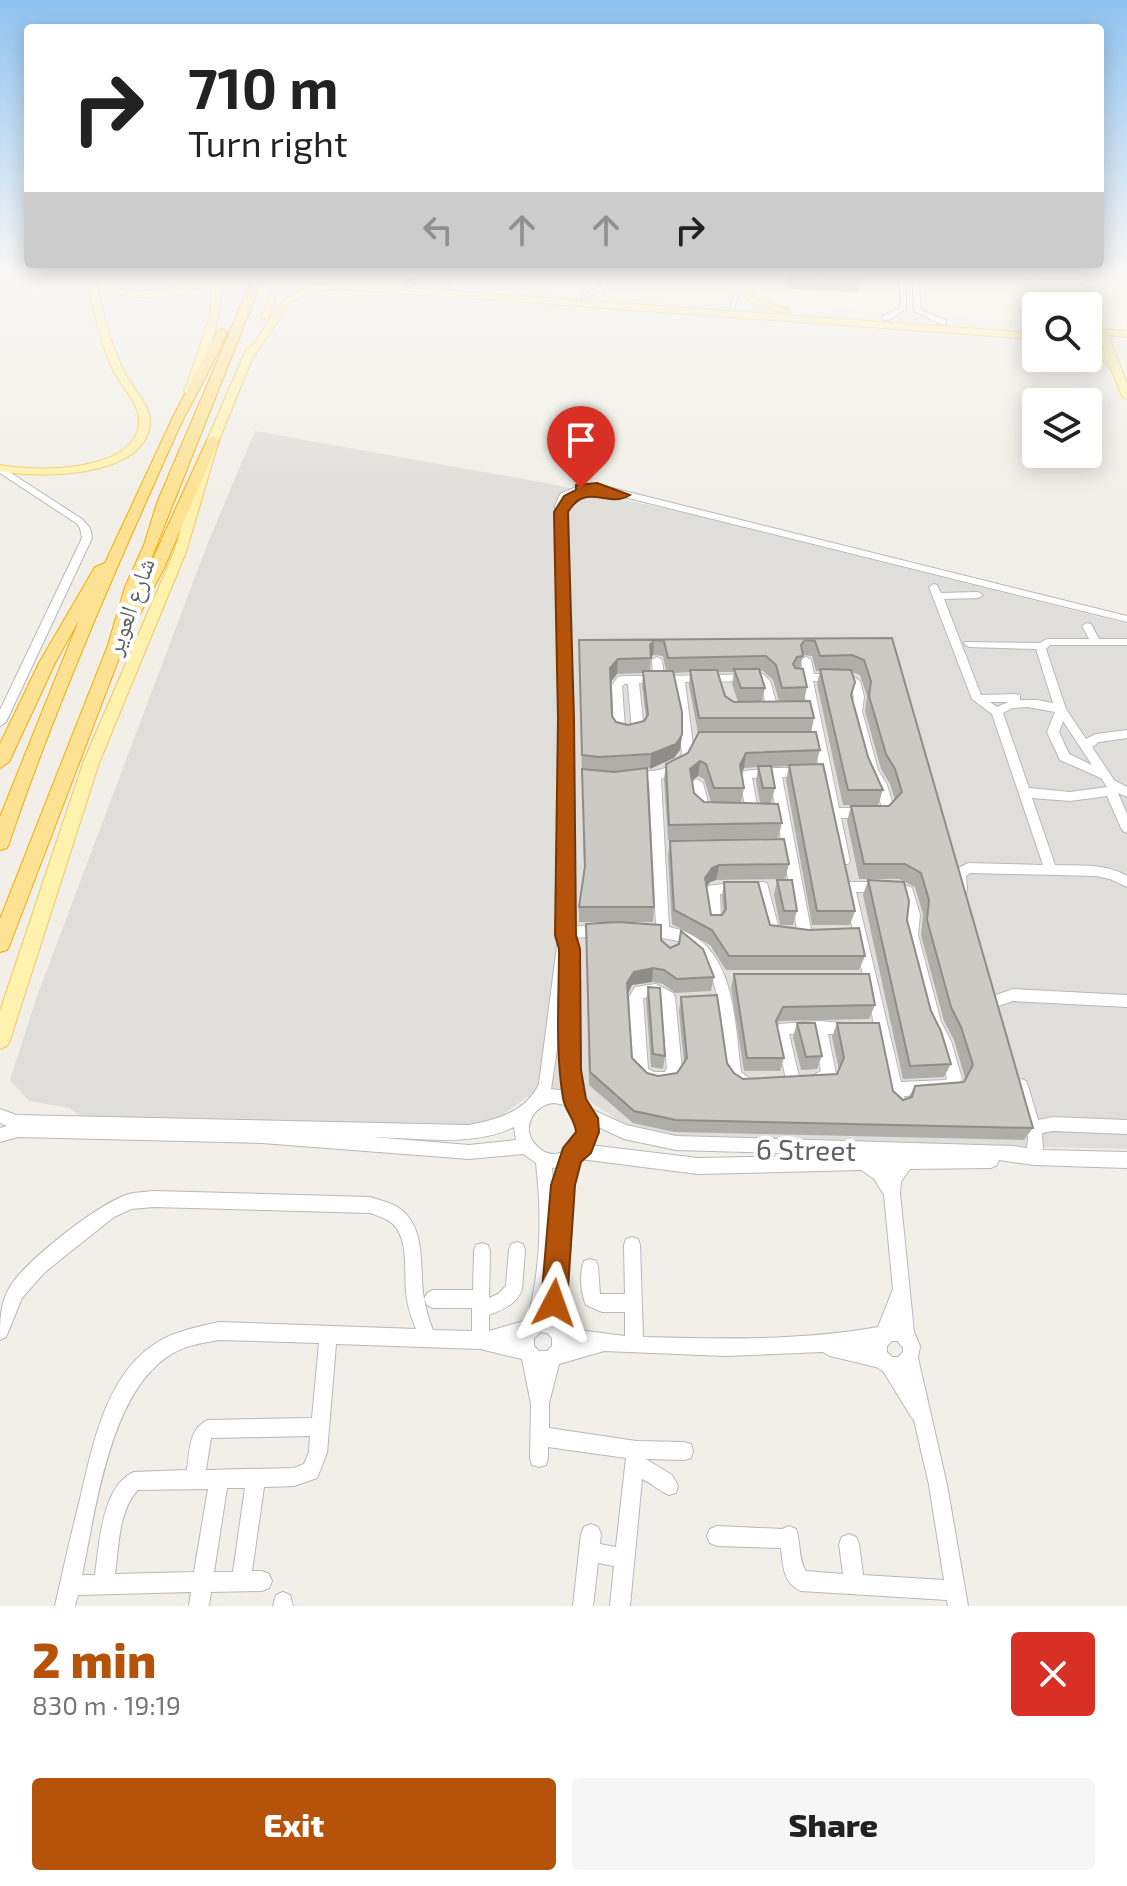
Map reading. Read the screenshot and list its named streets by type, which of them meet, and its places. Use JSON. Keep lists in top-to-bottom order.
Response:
{
  "streets": {
    "highway": ["شارع العوير"],
    "street": ["6 Street"]
  },
  "page": {
    "turn": ["710 m", "Turn right"],
    "heading": ["2 min", "830 m · 19:19"],
    "buttons": ["Exit", "Share"]
  }
}
